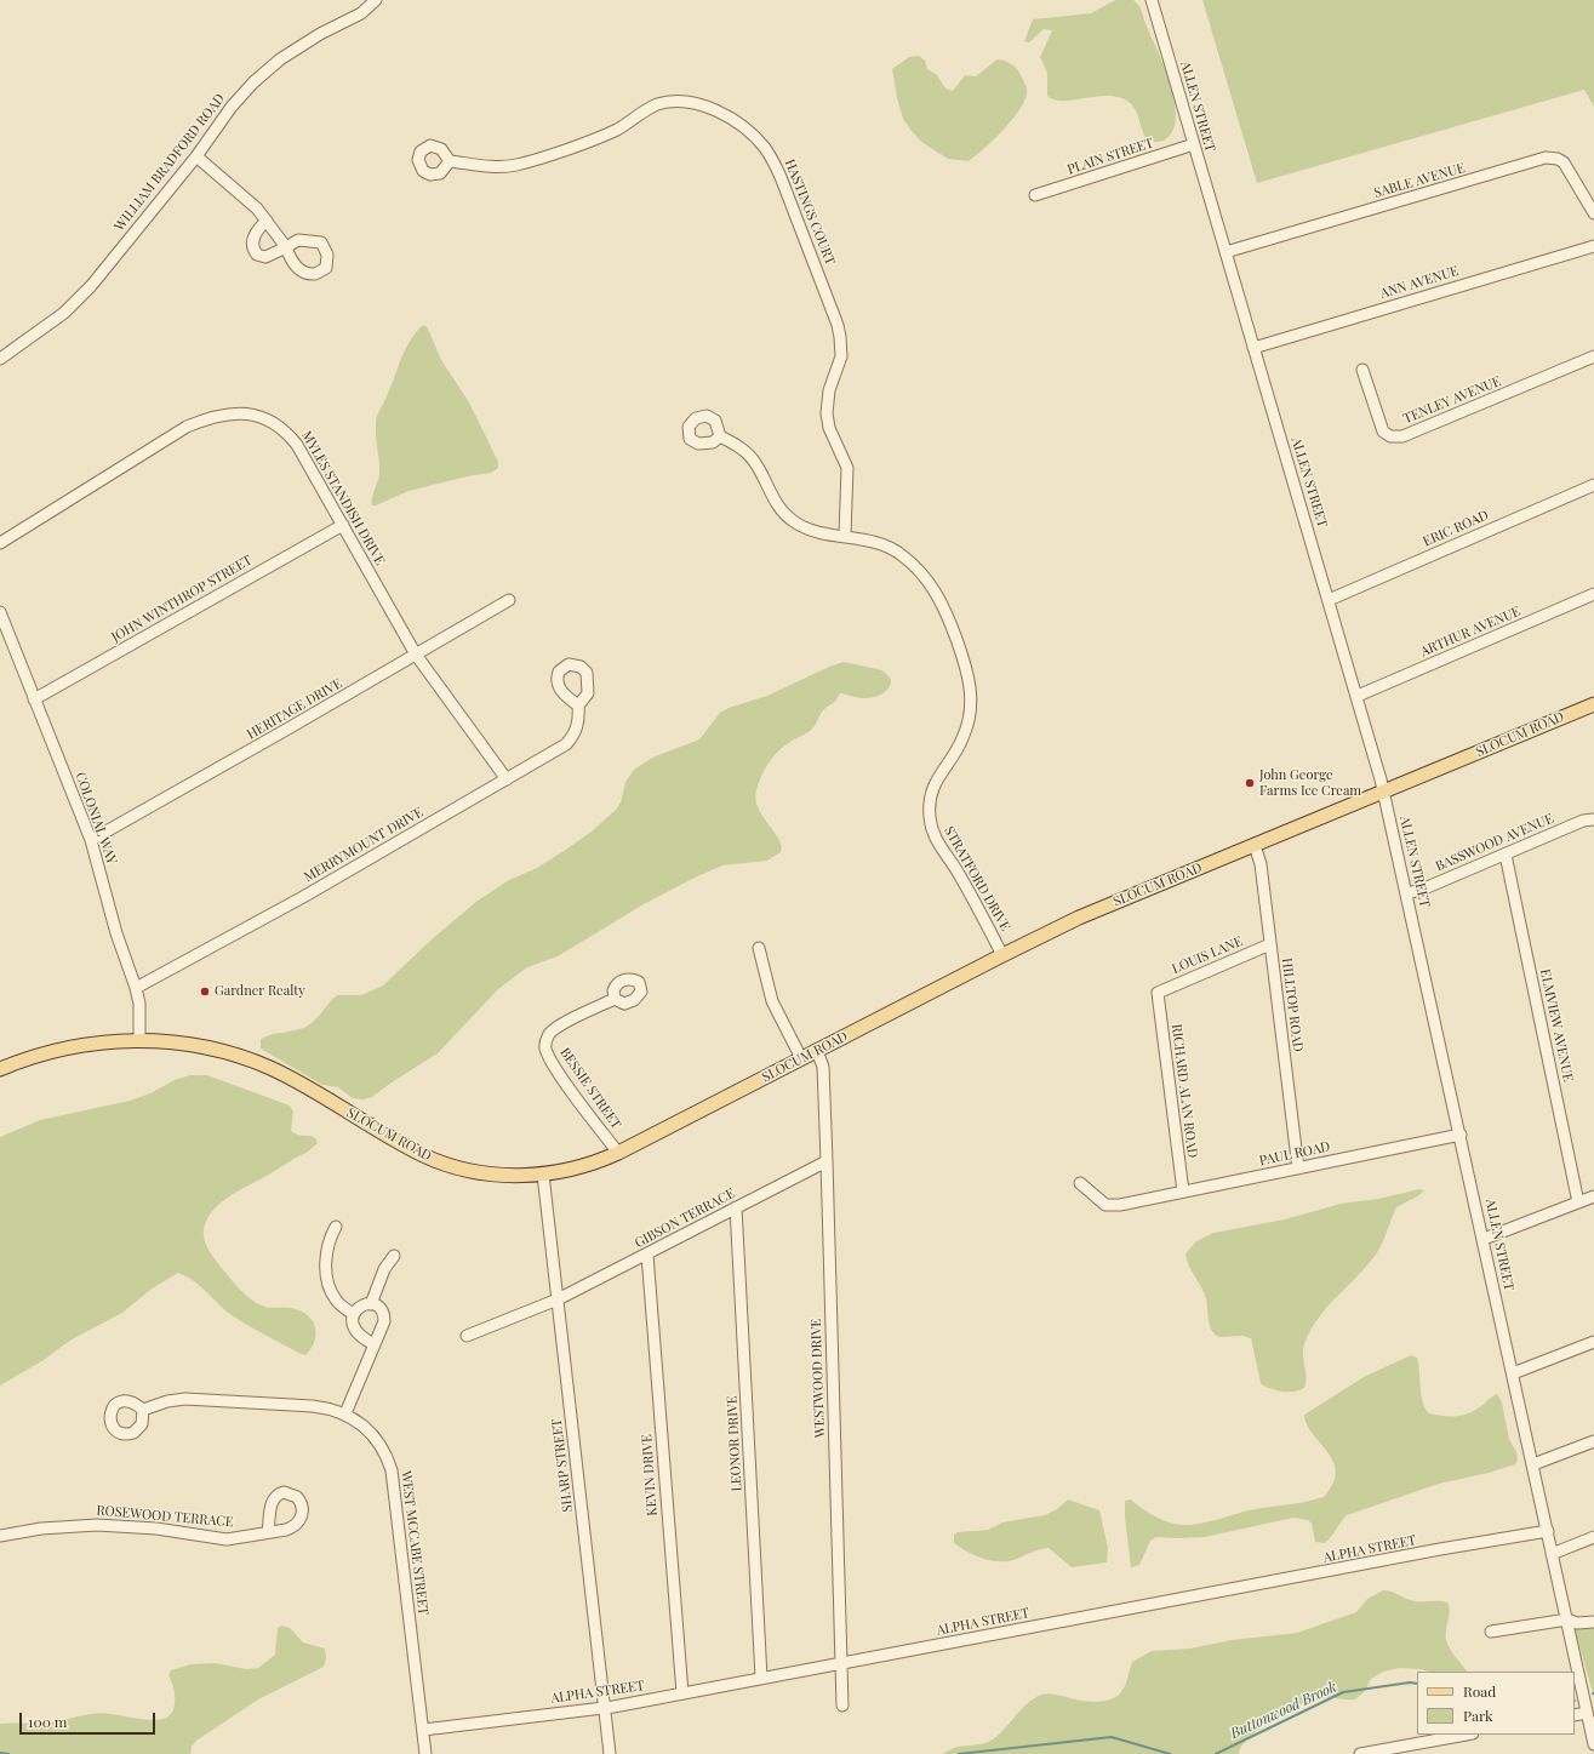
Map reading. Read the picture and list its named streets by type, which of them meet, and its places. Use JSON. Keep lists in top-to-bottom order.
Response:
{
  "streets": {
    "main road": ["SLOCUM ROAD"],
    "street": [
      "ALLEN STREET",
      "PLAIN STREET",
      "WILLIAM BRADFORD ROAD",
      "SABLE AVENUE",
      "HASTINGS COURT",
      "ANN AVENUE",
      "TENLEY AVENUE",
      "MYLES STANDISH DRIVE",
      "ERIC ROAD",
      "JOHN WINTHROP STREET",
      "ARTHUR AVENUE",
      "HERITAGE DRIVE",
      "COLONIAL WAY",
      "BASSWOOD AVENUE",
      "MERRYMOUNT DRIVE",
      "STRATFORD DRIVE",
      "LOUIS LANE",
      "HILLTOP ROAD",
      "ELMVIEW AVENUE",
      "BESSIE STREET",
      "RICHARD ALAN ROAD",
      "PAUL ROAD",
      "GIBSON TERRACE",
      "WESTWOOD DRIVE",
      "LEONOR DRIVE",
      "SHARP STREET",
      "KEVIN DRIVE",
      "ROSEWOOD TERRACE",
      "WEST MCCABE STREET",
      "ALPHA STREET"
    ]
  },
  "crossings": [
    ["ALLEN STREET", "PLAIN STREET"],
    ["ALLEN STREET", "SABLE AVENUE"],
    ["ALLEN STREET", "ANN AVENUE"],
    ["ALLEN STREET", "ERIC ROAD"],
    ["ALLEN STREET", "ARTHUR AVENUE"],
    ["ALLEN STREET", "SLOCUM ROAD"],
    ["ALLEN STREET", "BASSWOOD AVENUE"],
    ["ALLEN STREET", "PAUL ROAD"],
    ["ALLEN STREET", "ALPHA STREET"],
    ["HASTINGS COURT", "STRATFORD DRIVE"],
    ["MYLES STANDISH DRIVE", "JOHN WINTHROP STREET"],
    ["MYLES STANDISH DRIVE", "HERITAGE DRIVE"],
    ["MYLES STANDISH DRIVE", "MERRYMOUNT DRIVE"],
    ["JOHN WINTHROP STREET", "COLONIAL WAY"],
    ["HERITAGE DRIVE", "COLONIAL WAY"],
    ["SLOCUM ROAD", "COLONIAL WAY"],
    ["SLOCUM ROAD", "STRATFORD DRIVE"],
    ["SLOCUM ROAD", "HILLTOP ROAD"],
    ["SLOCUM ROAD", "BESSIE STREET"],
    ["SLOCUM ROAD", "WESTWOOD DRIVE"],
    ["SLOCUM ROAD", "SHARP STREET"],
    ["COLONIAL WAY", "MERRYMOUNT DRIVE"],
    ["BASSWOOD AVENUE", "ELMVIEW AVENUE"],
    ["LOUIS LANE", "HILLTOP ROAD"],
    ["LOUIS LANE", "RICHARD ALAN ROAD"],
    ["HILLTOP ROAD", "PAUL ROAD"],
    ["RICHARD ALAN ROAD", "PAUL ROAD"],
    ["GIBSON TERRACE", "WESTWOOD DRIVE"],
    ["GIBSON TERRACE", "LEONOR DRIVE"],
    ["GIBSON TERRACE", "SHARP STREET"],
    ["GIBSON TERRACE", "KEVIN DRIVE"],
    ["WESTWOOD DRIVE", "ALPHA STREET"],
    ["LEONOR DRIVE", "ALPHA STREET"],
    ["SHARP STREET", "ALPHA STREET"],
    ["KEVIN DRIVE", "ALPHA STREET"],
    ["WEST MCCABE STREET", "ALPHA STREET"]
  ],
  "water": ["Buttonwood Brook"],
  "places": ["John George Farms Ice Cream", "Gardner Realty"],
  "legend": ["Road", "Park"],
  "scale_bar": "100 m"
}
